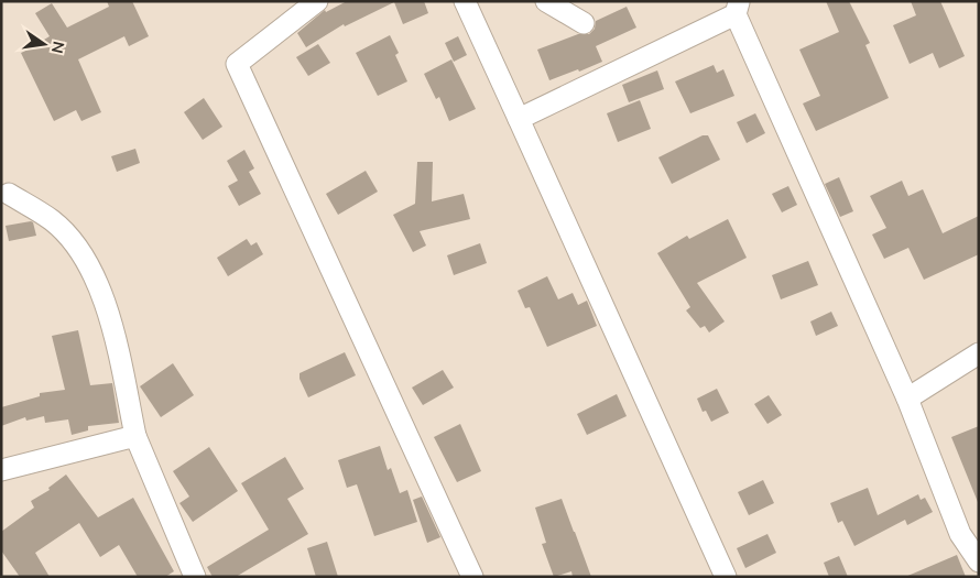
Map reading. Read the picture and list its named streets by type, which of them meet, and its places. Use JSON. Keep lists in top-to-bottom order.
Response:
{
  "north": "right"
}
